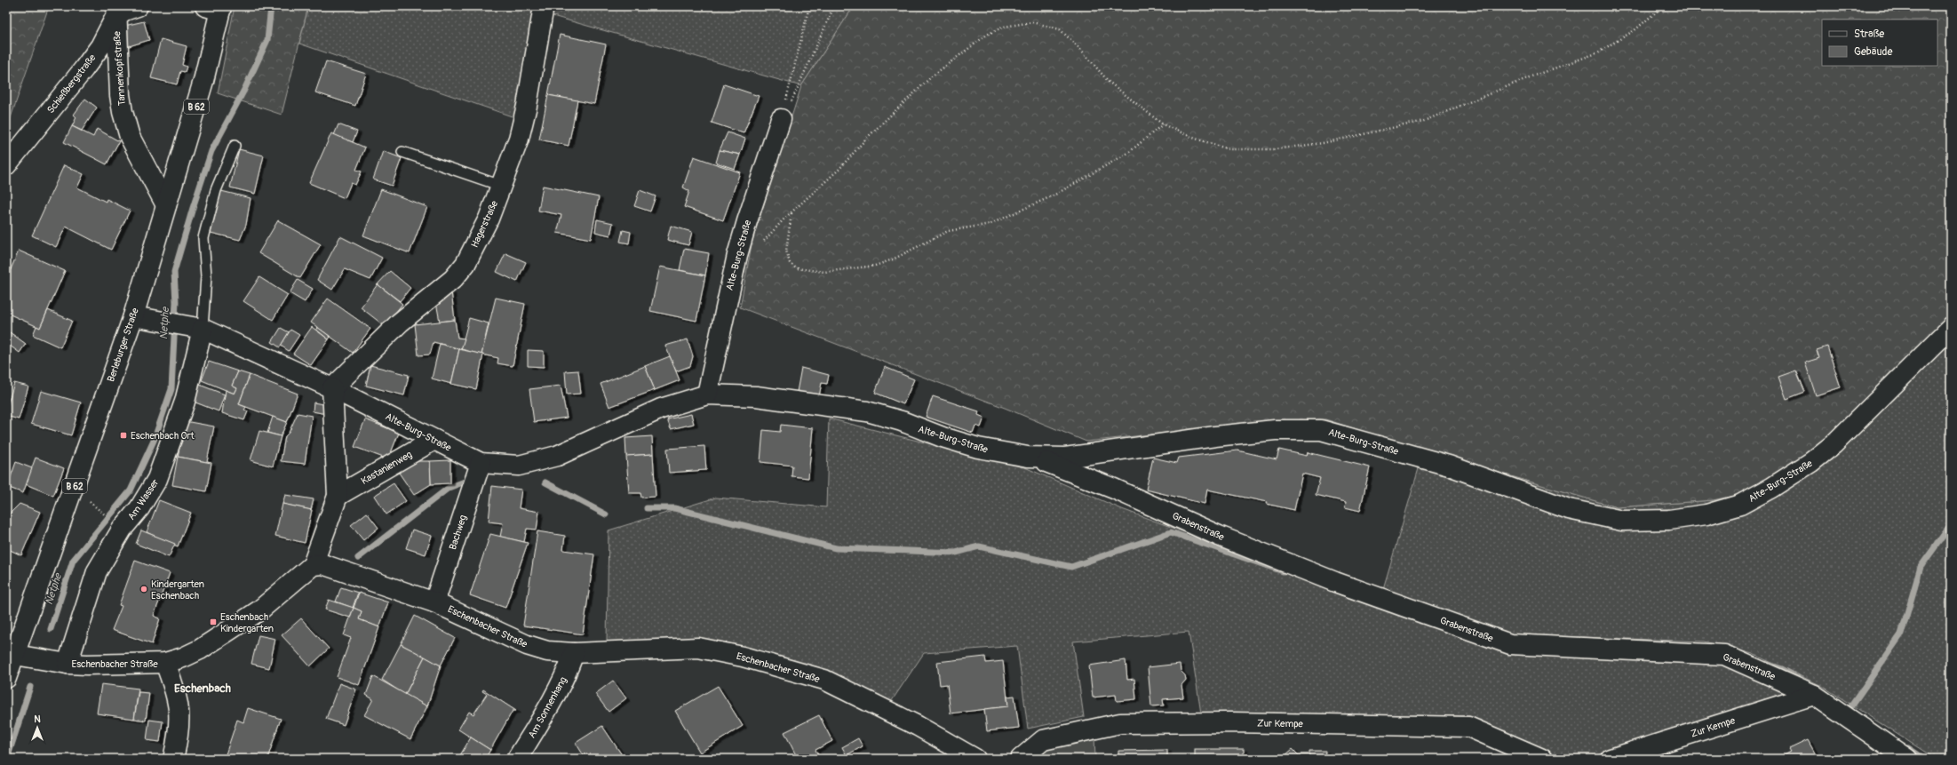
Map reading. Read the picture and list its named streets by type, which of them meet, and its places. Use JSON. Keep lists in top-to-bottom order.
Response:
{
  "streets": {
    "street": [
      "Tannenkopfstraße",
      "Schießbergstraße",
      "B 62",
      "Hagerstraße",
      "Alte-Burg-Straße",
      "Berleburger Straße",
      "Kastanienweg",
      "Am Wasser",
      "Grabenstraße",
      "Bachweg",
      "Eschenbacher Straße",
      "Am Sonnenhang",
      "Zur Kempe"
    ]
  },
  "crossings": [
    ["Tannenkopfstraße", "Schießbergstraße"],
    ["Tannenkopfstraße", "Berleburger Straße"],
    ["Hagerstraße", "Alte-Burg-Straße"],
    ["Alte-Burg-Straße", "Berleburger Straße"],
    ["Alte-Burg-Straße", "Kastanienweg"],
    ["Alte-Burg-Straße", "Am Wasser"],
    ["Alte-Burg-Straße", "Grabenstraße"],
    ["Alte-Burg-Straße", "Bachweg"],
    ["Berleburger Straße", "Eschenbacher Straße"],
    ["Am Wasser", "Eschenbacher Straße"],
    ["Grabenstraße", "Zur Kempe"],
    ["Bachweg", "Eschenbacher Straße"],
    ["Eschenbacher Straße", "Am Sonnenhang"]
  ],
  "districts": ["Eschenbach"],
  "water": ["Netphe"],
  "places": {
    "transit": ["Eschenbach Ort", "Eschenbach Kindergarten"],
    "other": ["Kindergarten Eschenbach"]
  },
  "legend": ["Straße", "Gebäude"],
  "north": "top"
}
